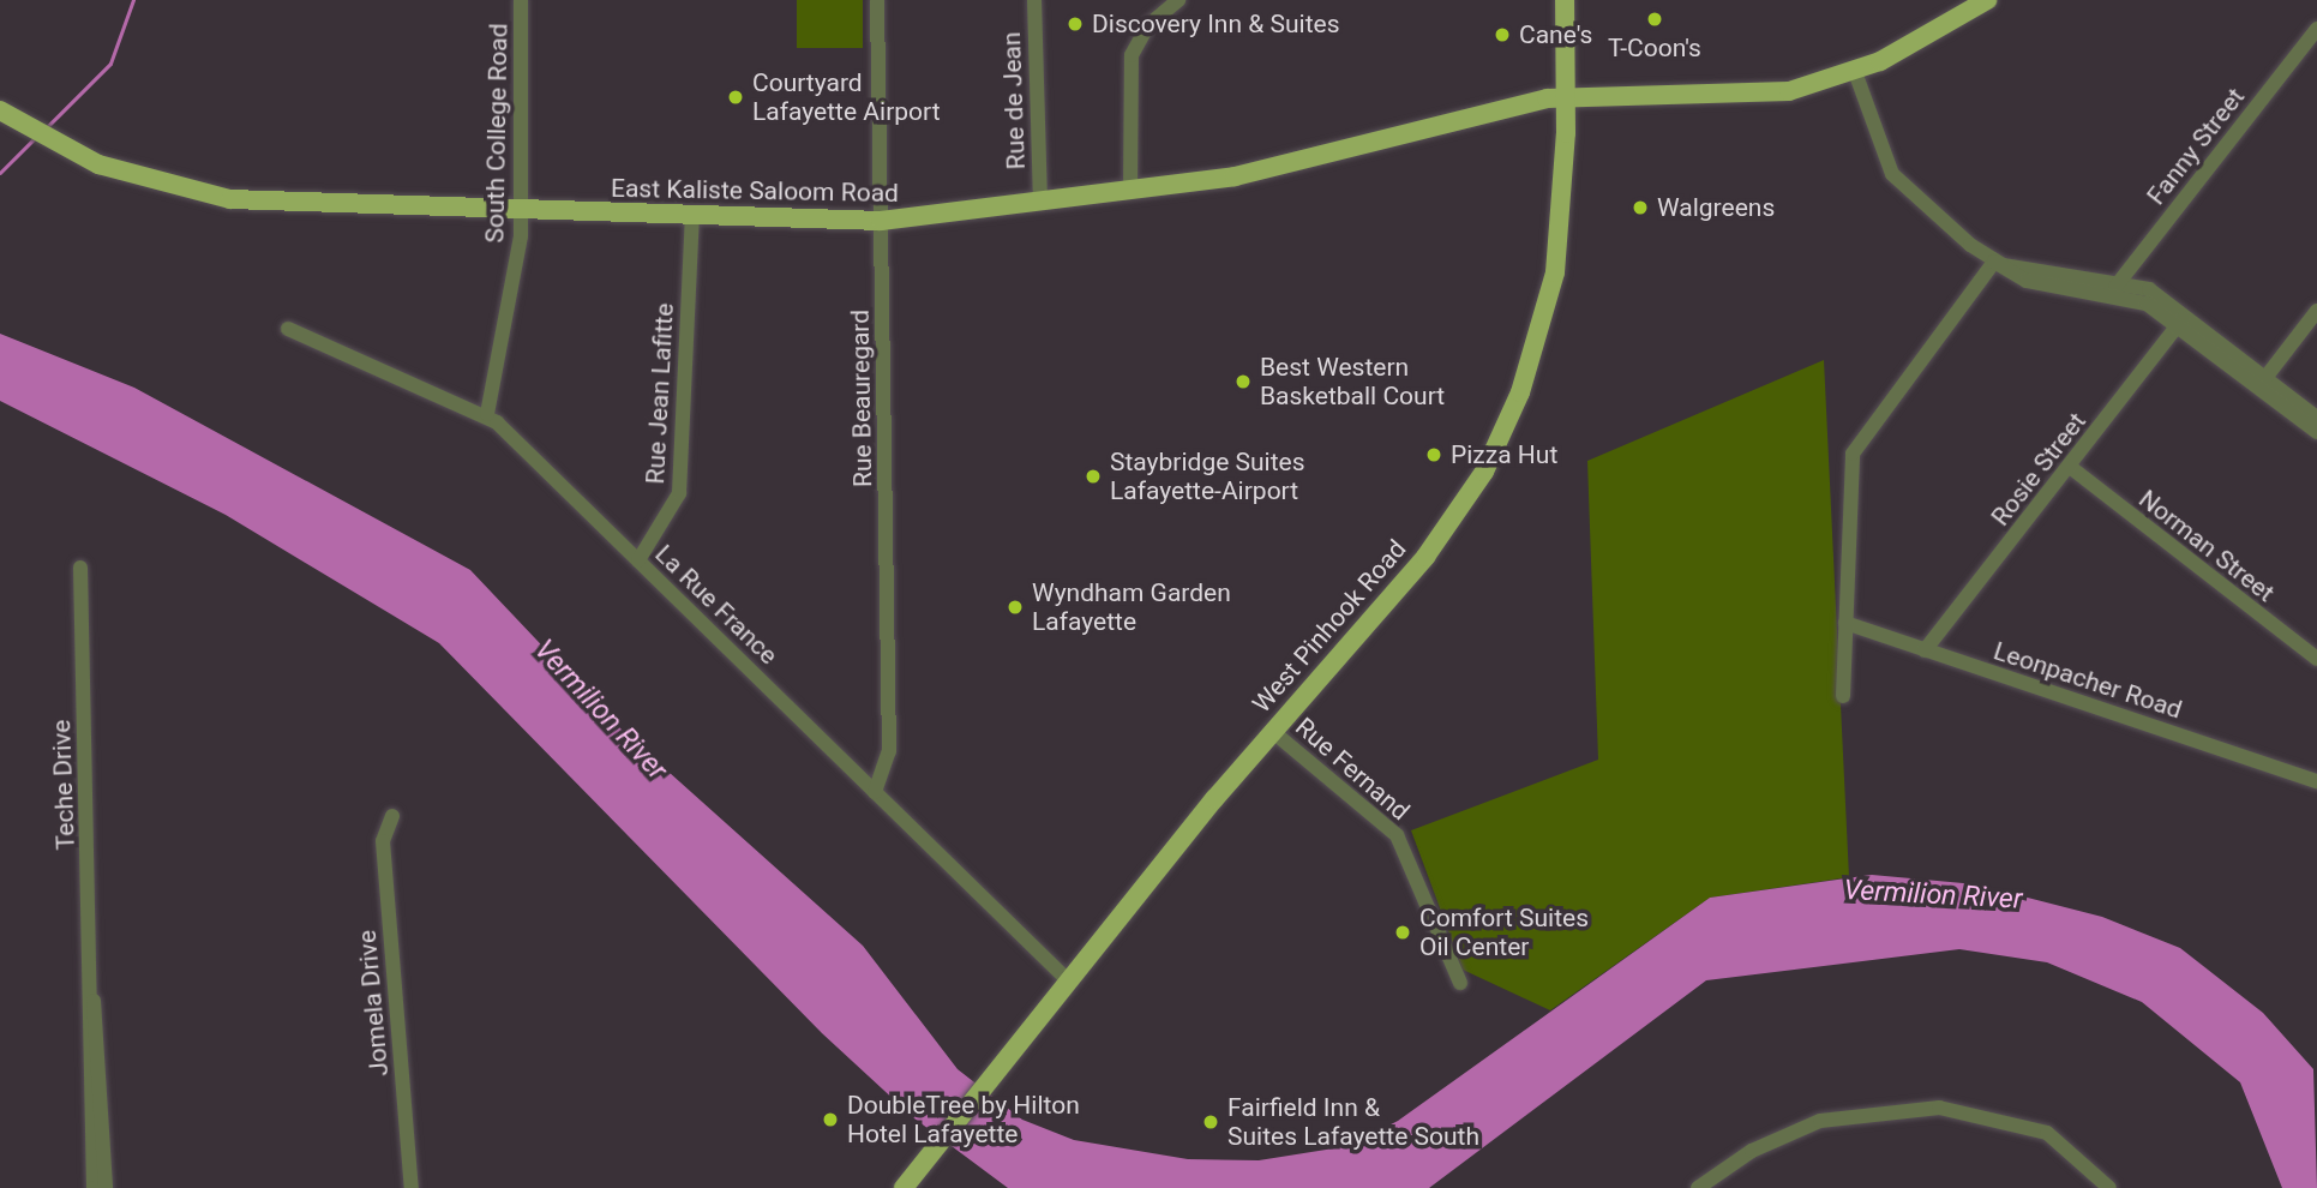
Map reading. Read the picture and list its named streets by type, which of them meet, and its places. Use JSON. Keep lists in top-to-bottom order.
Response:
{
  "streets": {
    "main road": ["East Kaliste Saloom Road", "West Pinhook Road"],
    "street": [
      "Rue de Jean",
      "South College Road",
      "Fanny Street",
      "Rue Jean Lafitte",
      "Rue Beauregard",
      "Rosie Street",
      "Norman Street",
      "La Rue France",
      "Leonpacher Road",
      "Rue Fernand",
      "Teche Drive",
      "Jomela Drive"
    ]
  },
  "crossings": [
    ["Rue de Jean", "East Kaliste Saloom Road"],
    ["South College Road", "East Kaliste Saloom Road"],
    ["South College Road", "La Rue France"],
    ["East Kaliste Saloom Road", "Rue Jean Lafitte"],
    ["East Kaliste Saloom Road", "Rue Beauregard"],
    ["East Kaliste Saloom Road", "West Pinhook Road"],
    ["Rue Jean Lafitte", "La Rue France"],
    ["Rue Beauregard", "La Rue France"],
    ["Rosie Street", "Norman Street"],
    ["Rosie Street", "Leonpacher Road"],
    ["La Rue France", "West Pinhook Road"],
    ["West Pinhook Road", "Rue Fernand"]
  ],
  "water": ["Vermilion River"],
  "places": [
    "T-Coon's",
    "Discovery Inn & Suites",
    "Cane's",
    "Courtyard Lafayette Airport",
    "Walgreens",
    "Best Western Basketball Court",
    "Pizza Hut",
    "Staybridge Suites Lafayette-Airport",
    "Wyndham Garden Lafayette",
    "Comfort Suites Oil Center",
    "DoubleTree by Hilton Hotel Lafayette",
    "Fairfield Inn & Suites Lafayette South"
  ]
}
